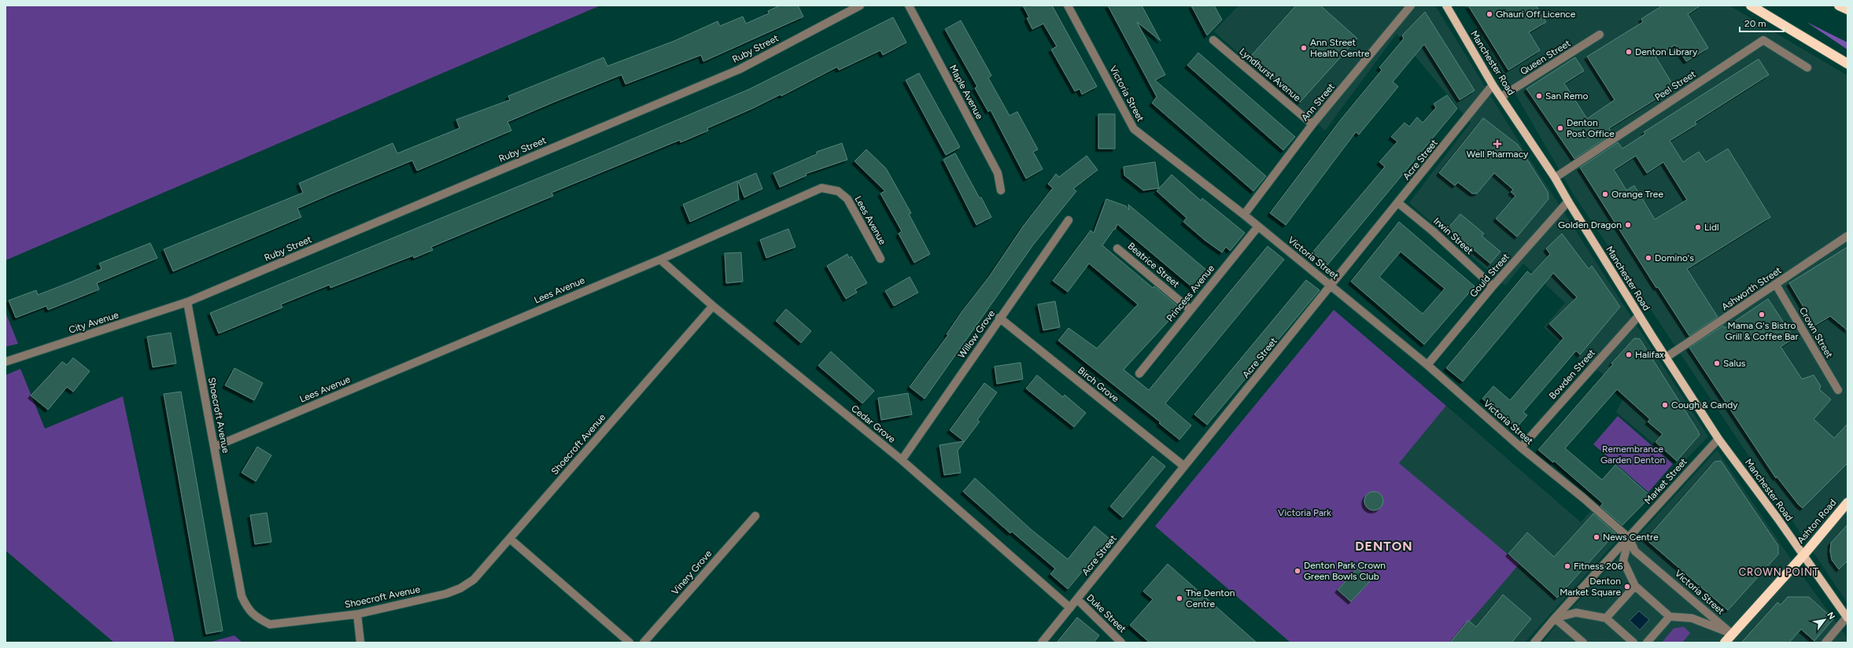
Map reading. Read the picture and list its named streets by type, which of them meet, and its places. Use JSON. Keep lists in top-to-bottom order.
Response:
{
  "streets": {
    "highway": ["Ashton Road"],
    "main road": ["Manchester Road"],
    "street": [
      "Ruby Street",
      "Queen Street",
      "Lyndhurst Avenue",
      "Peel Street",
      "Maple Avenue",
      "Victoria Street",
      "Ann Street",
      "Acre Street",
      "Lees Avenue",
      "Irwin Street",
      "Beatrice Street",
      "Gould Street",
      "Ashworth Street",
      "Princess Avenue",
      "City Avenue",
      "Crown Street",
      "Willow Grove",
      "Bowden Street",
      "Birch Grove",
      "Shoecroft Avenue",
      "Cedar Grove",
      "Market Street",
      "Vinery Grove",
      "Duke Street"
    ]
  },
  "crossings": [
    ["Ruby Street", "City Avenue"],
    ["Ruby Street", "Shoecroft Avenue"],
    ["Queen Street", "Manchester Road"],
    ["Manchester Road", "Peel Street"],
    ["Manchester Road", "Acre Street"],
    ["Manchester Road", "Gould Street"],
    ["Manchester Road", "Ashworth Street"],
    ["Manchester Road", "Bowden Street"],
    ["Manchester Road", "Market Street"],
    ["Manchester Road", "Ashton Road"],
    ["Lyndhurst Avenue", "Ann Street"],
    ["Victoria Street", "Ann Street"],
    ["Victoria Street", "Acre Street"],
    ["Victoria Street", "Gould Street"],
    ["Victoria Street", "Princess Avenue"],
    ["Victoria Street", "Bowden Street"],
    ["Victoria Street", "Market Street"],
    ["Victoria Street", "Ashton Road"],
    ["Acre Street", "Irwin Street"],
    ["Acre Street", "Birch Grove"],
    ["Acre Street", "Cedar Grove"],
    ["Acre Street", "Duke Street"],
    ["Lees Avenue", "Shoecroft Avenue"],
    ["Lees Avenue", "Cedar Grove"],
    ["Irwin Street", "Gould Street"],
    ["Beatrice Street", "Princess Avenue"],
    ["Ashworth Street", "Crown Street"],
    ["City Avenue", "Shoecroft Avenue"],
    ["Willow Grove", "Birch Grove"],
    ["Willow Grove", "Cedar Grove"],
    ["Shoecroft Avenue", "Cedar Grove"]
  ],
  "districts": ["DENTON", "CROWN POINT"],
  "parks": ["Remembrance Garden Denton", "Victoria Park"],
  "places": {
    "other": [
      "Ghauri Off Licence",
      "Ann Street Health Centre",
      "Denton Library",
      "San Remo",
      "Denton Post Office",
      "Orange Tree",
      "Golden Dragon",
      "Lidl",
      "Domino's",
      "Mama G's Bistro Grill & Coffee Bar",
      "Halifax",
      "Salus",
      "Cough & Candy",
      "News Centre",
      "Fitness 206",
      "Denton Park Crown Green Bowls Club",
      "Denton Market Square",
      "The Denton Centre"
    ],
    "health": ["Well Pharmacy"]
  },
  "scale_bar": "20 m",
  "north": "top right"
}
